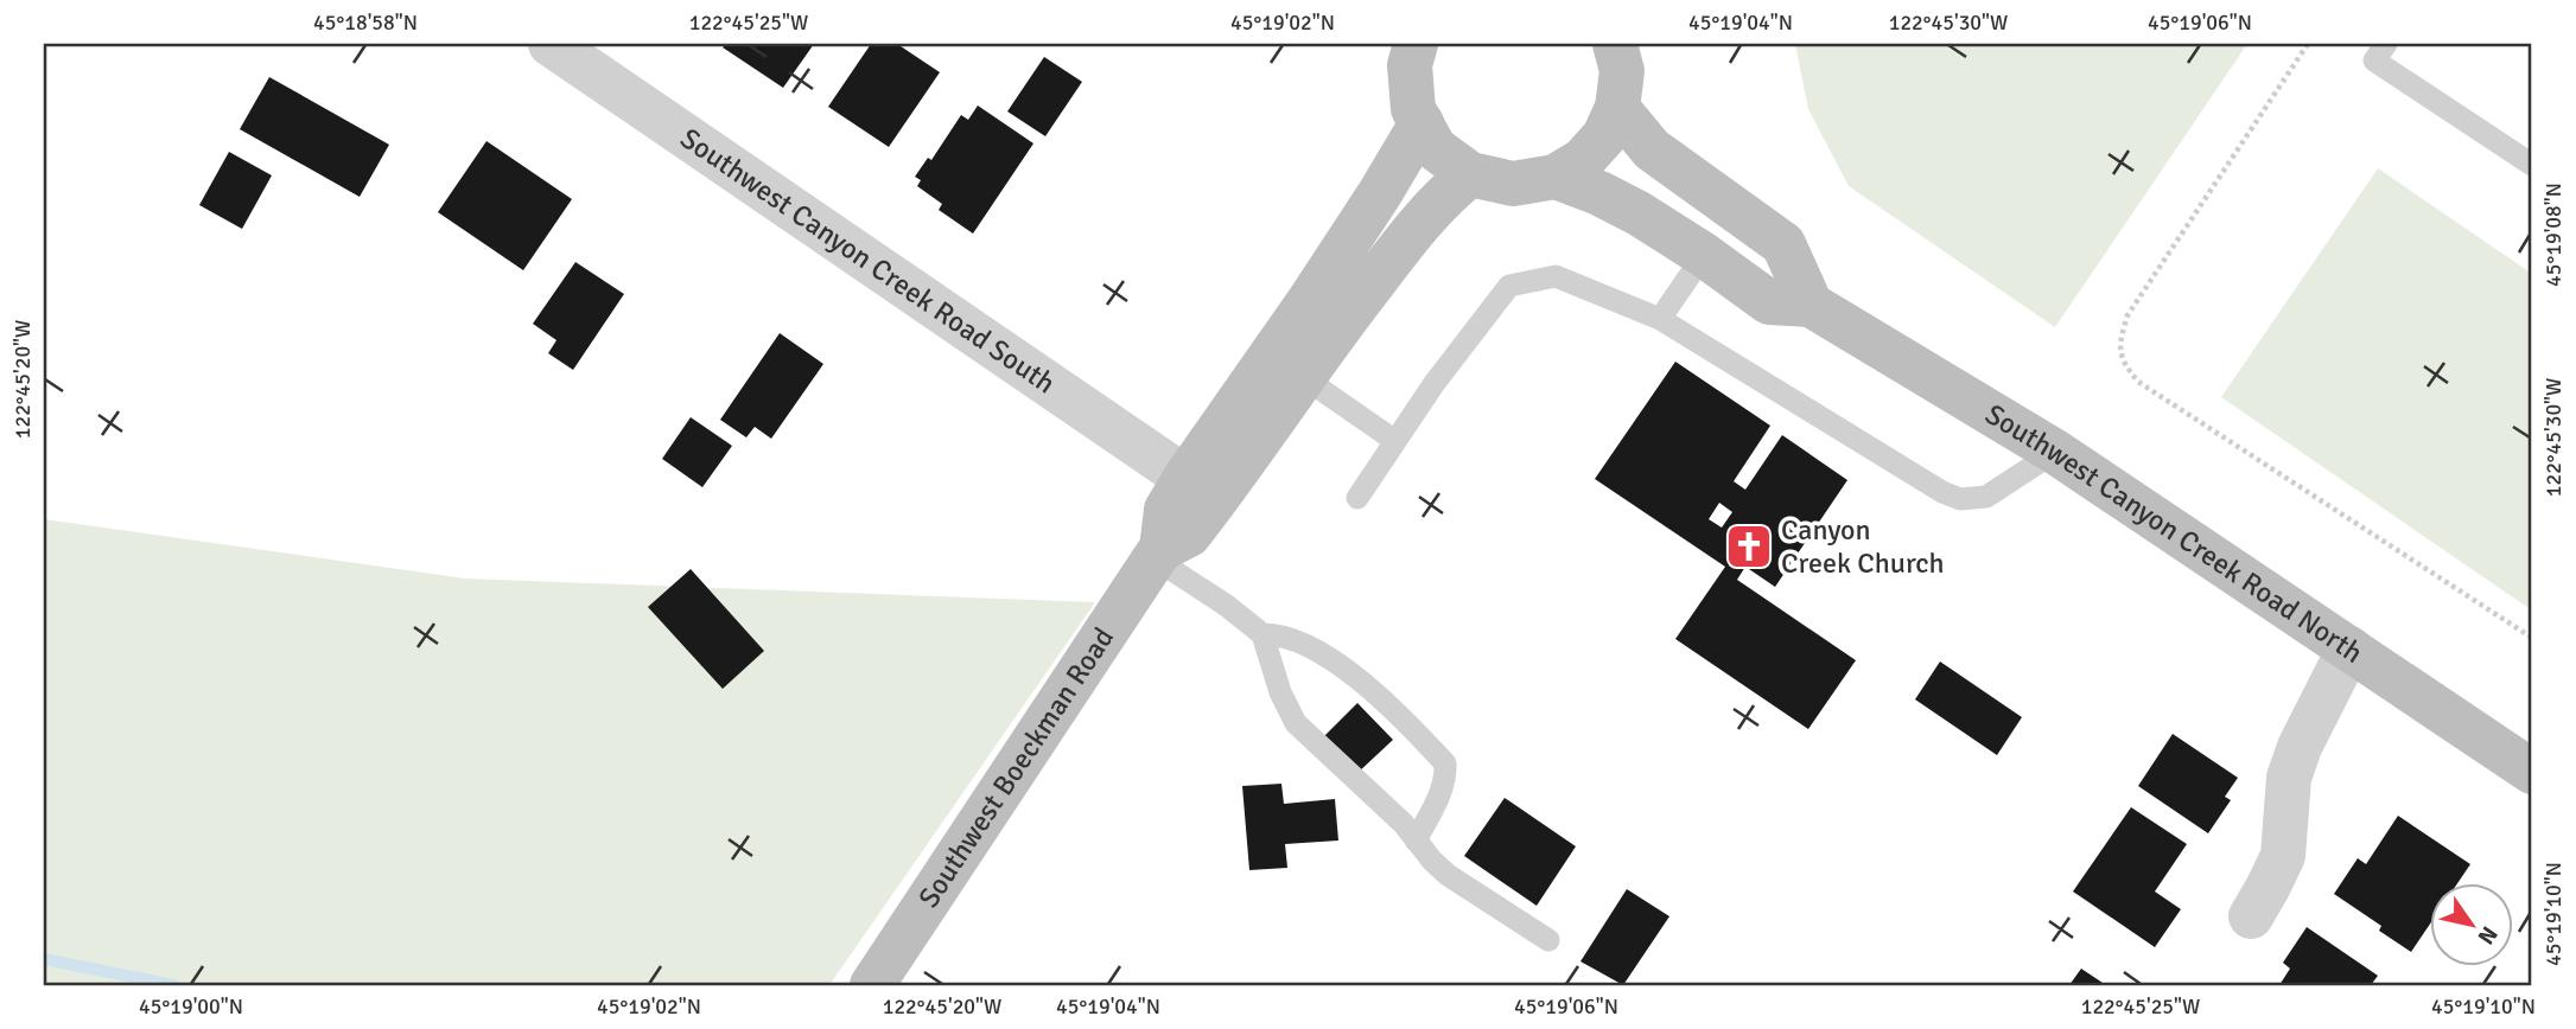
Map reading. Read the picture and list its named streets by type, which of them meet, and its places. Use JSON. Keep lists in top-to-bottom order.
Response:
{
  "streets": {
    "main road": ["Southwest Canyon Creek Road North", "Southwest Boeckman Road"],
    "street": ["Southwest Canyon Creek Road South"]
  },
  "crossings": [
    ["Southwest Canyon Creek Road South", "Southwest Boeckman Road"]
  ],
  "places": {
    "church": ["Canyon Creek Church"]
  },
  "north": "bottom right",
  "coordinates": [
    "45°18'58\"N",
    "122°45'25\"W",
    "45°19'02\"N",
    "45°19'04\"N",
    "122°45'30\"W",
    "45°19'06\"N",
    "45°19'08\"N",
    "122°45'20\"W",
    "45°19'10\"N",
    "45°19'00\"N"
  ]
}
